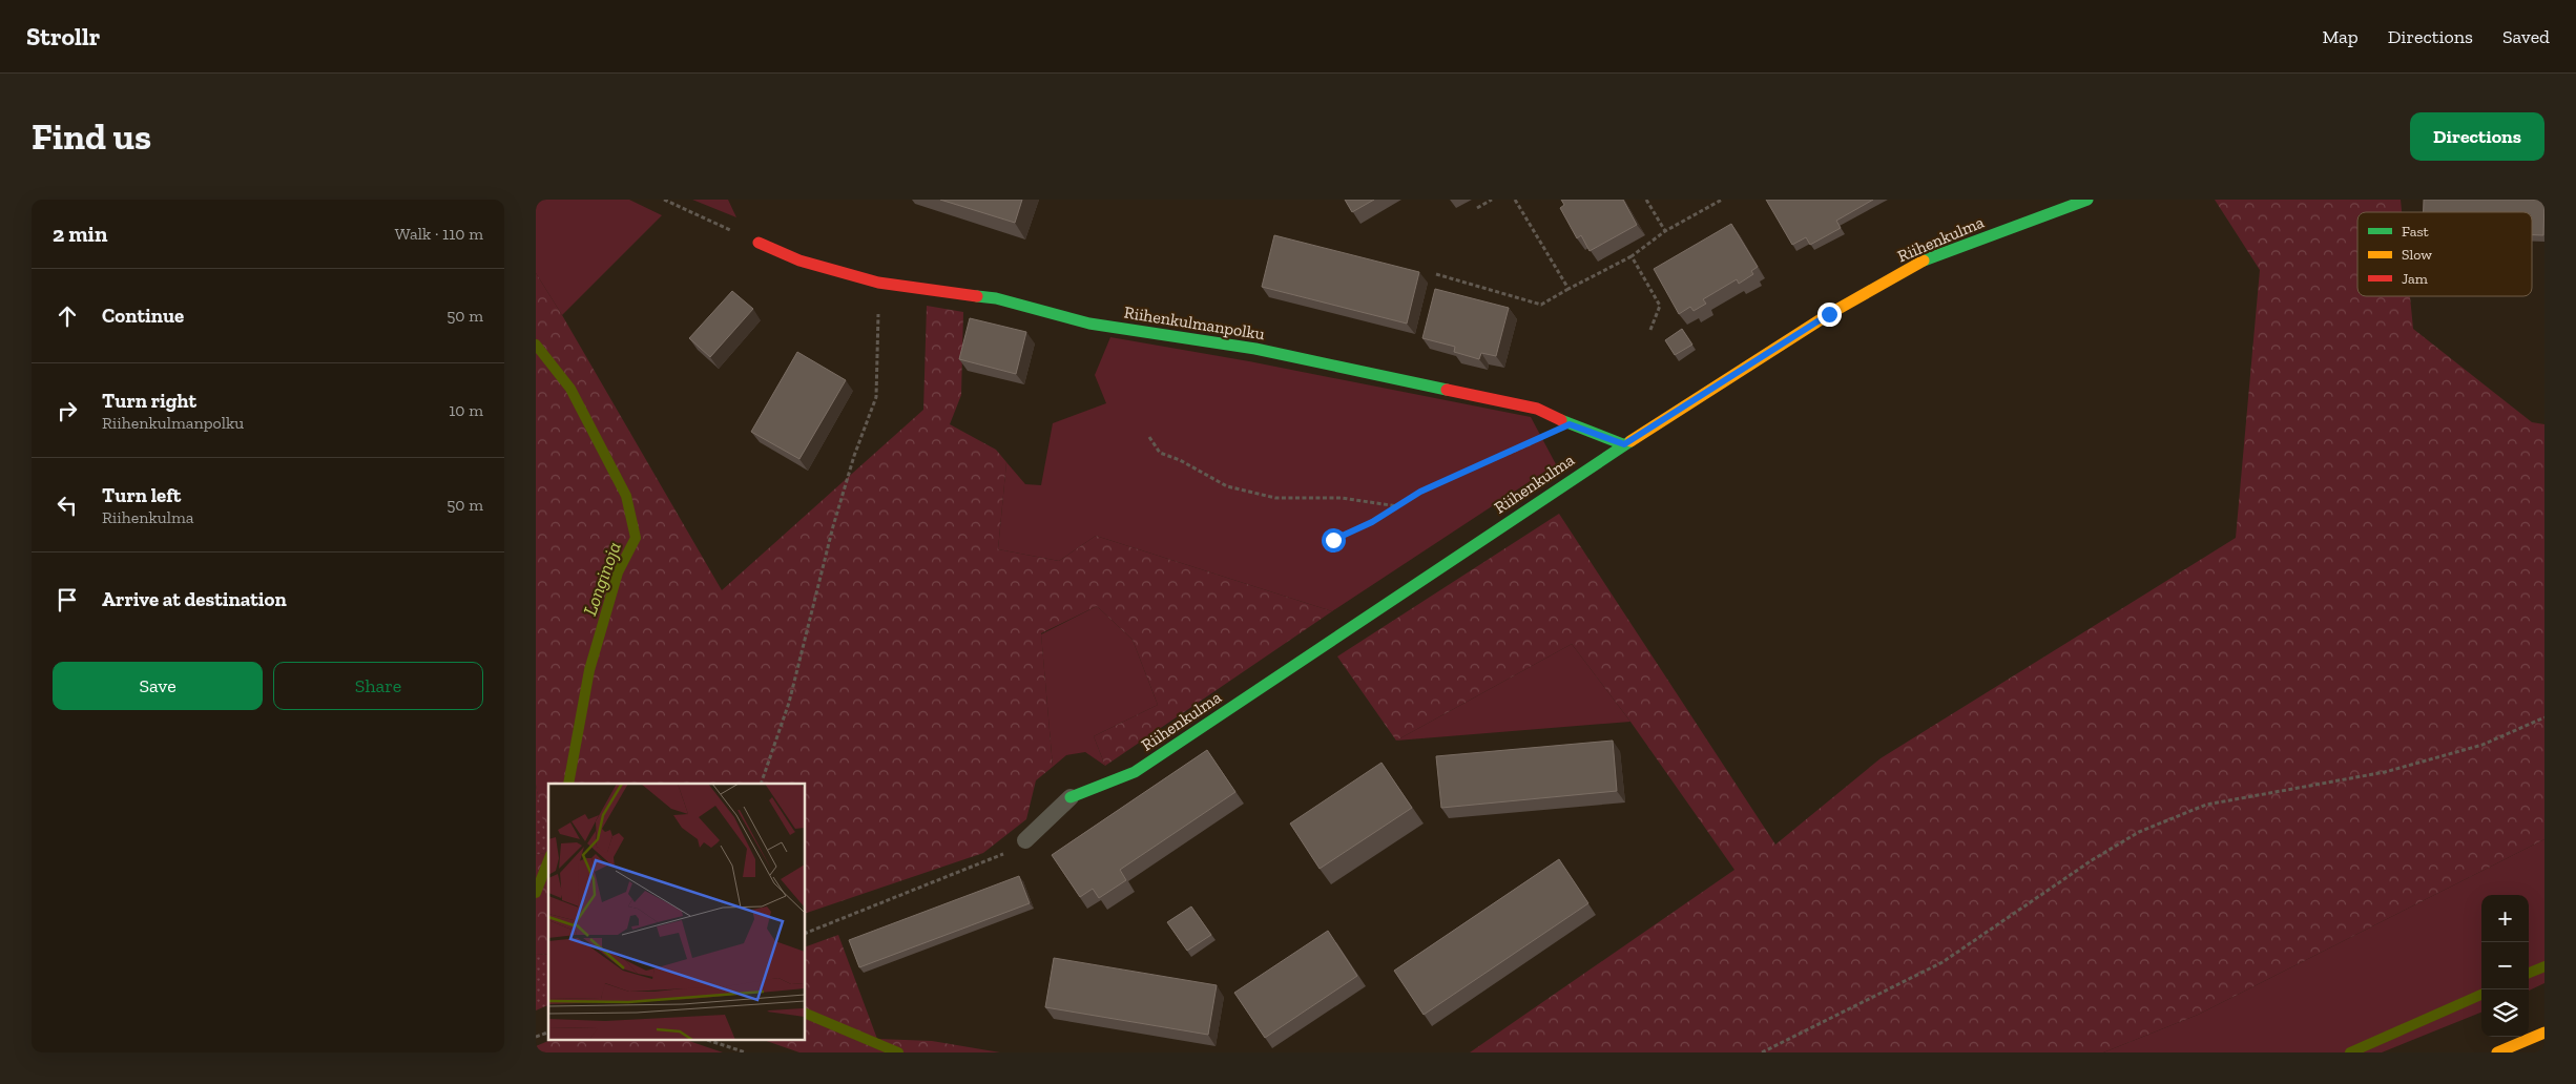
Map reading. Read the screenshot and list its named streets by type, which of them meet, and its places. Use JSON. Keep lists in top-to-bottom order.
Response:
{
  "streets": {
    "main road": ["Riihenkulma", "Riihenkulmanpolku"]
  },
  "crossings": [
    ["Riihenkulma", "Riihenkulmanpolku"]
  ],
  "water": ["Longinoja"],
  "legend": ["Fast", "Slow", "Jam"],
  "page": {
    "header": "Strollr",
    "nav": ["Map", "Directions", "Saved"],
    "buttons": [
      "Directions",
      ["Save", "Share"]
    ],
    "title": "Find us",
    "heading": ["2 min", "Walk · 110 m"],
    "list": [
      ["Continue", "50 m"],
      ["Turn right", "Riihenkulmanpolku", "10 m"],
      ["Turn left", "Riihenkulma", "50 m"],
      "Arrive at destination"
    ],
    "map_buttons": ["+", "−"]
  }
}
